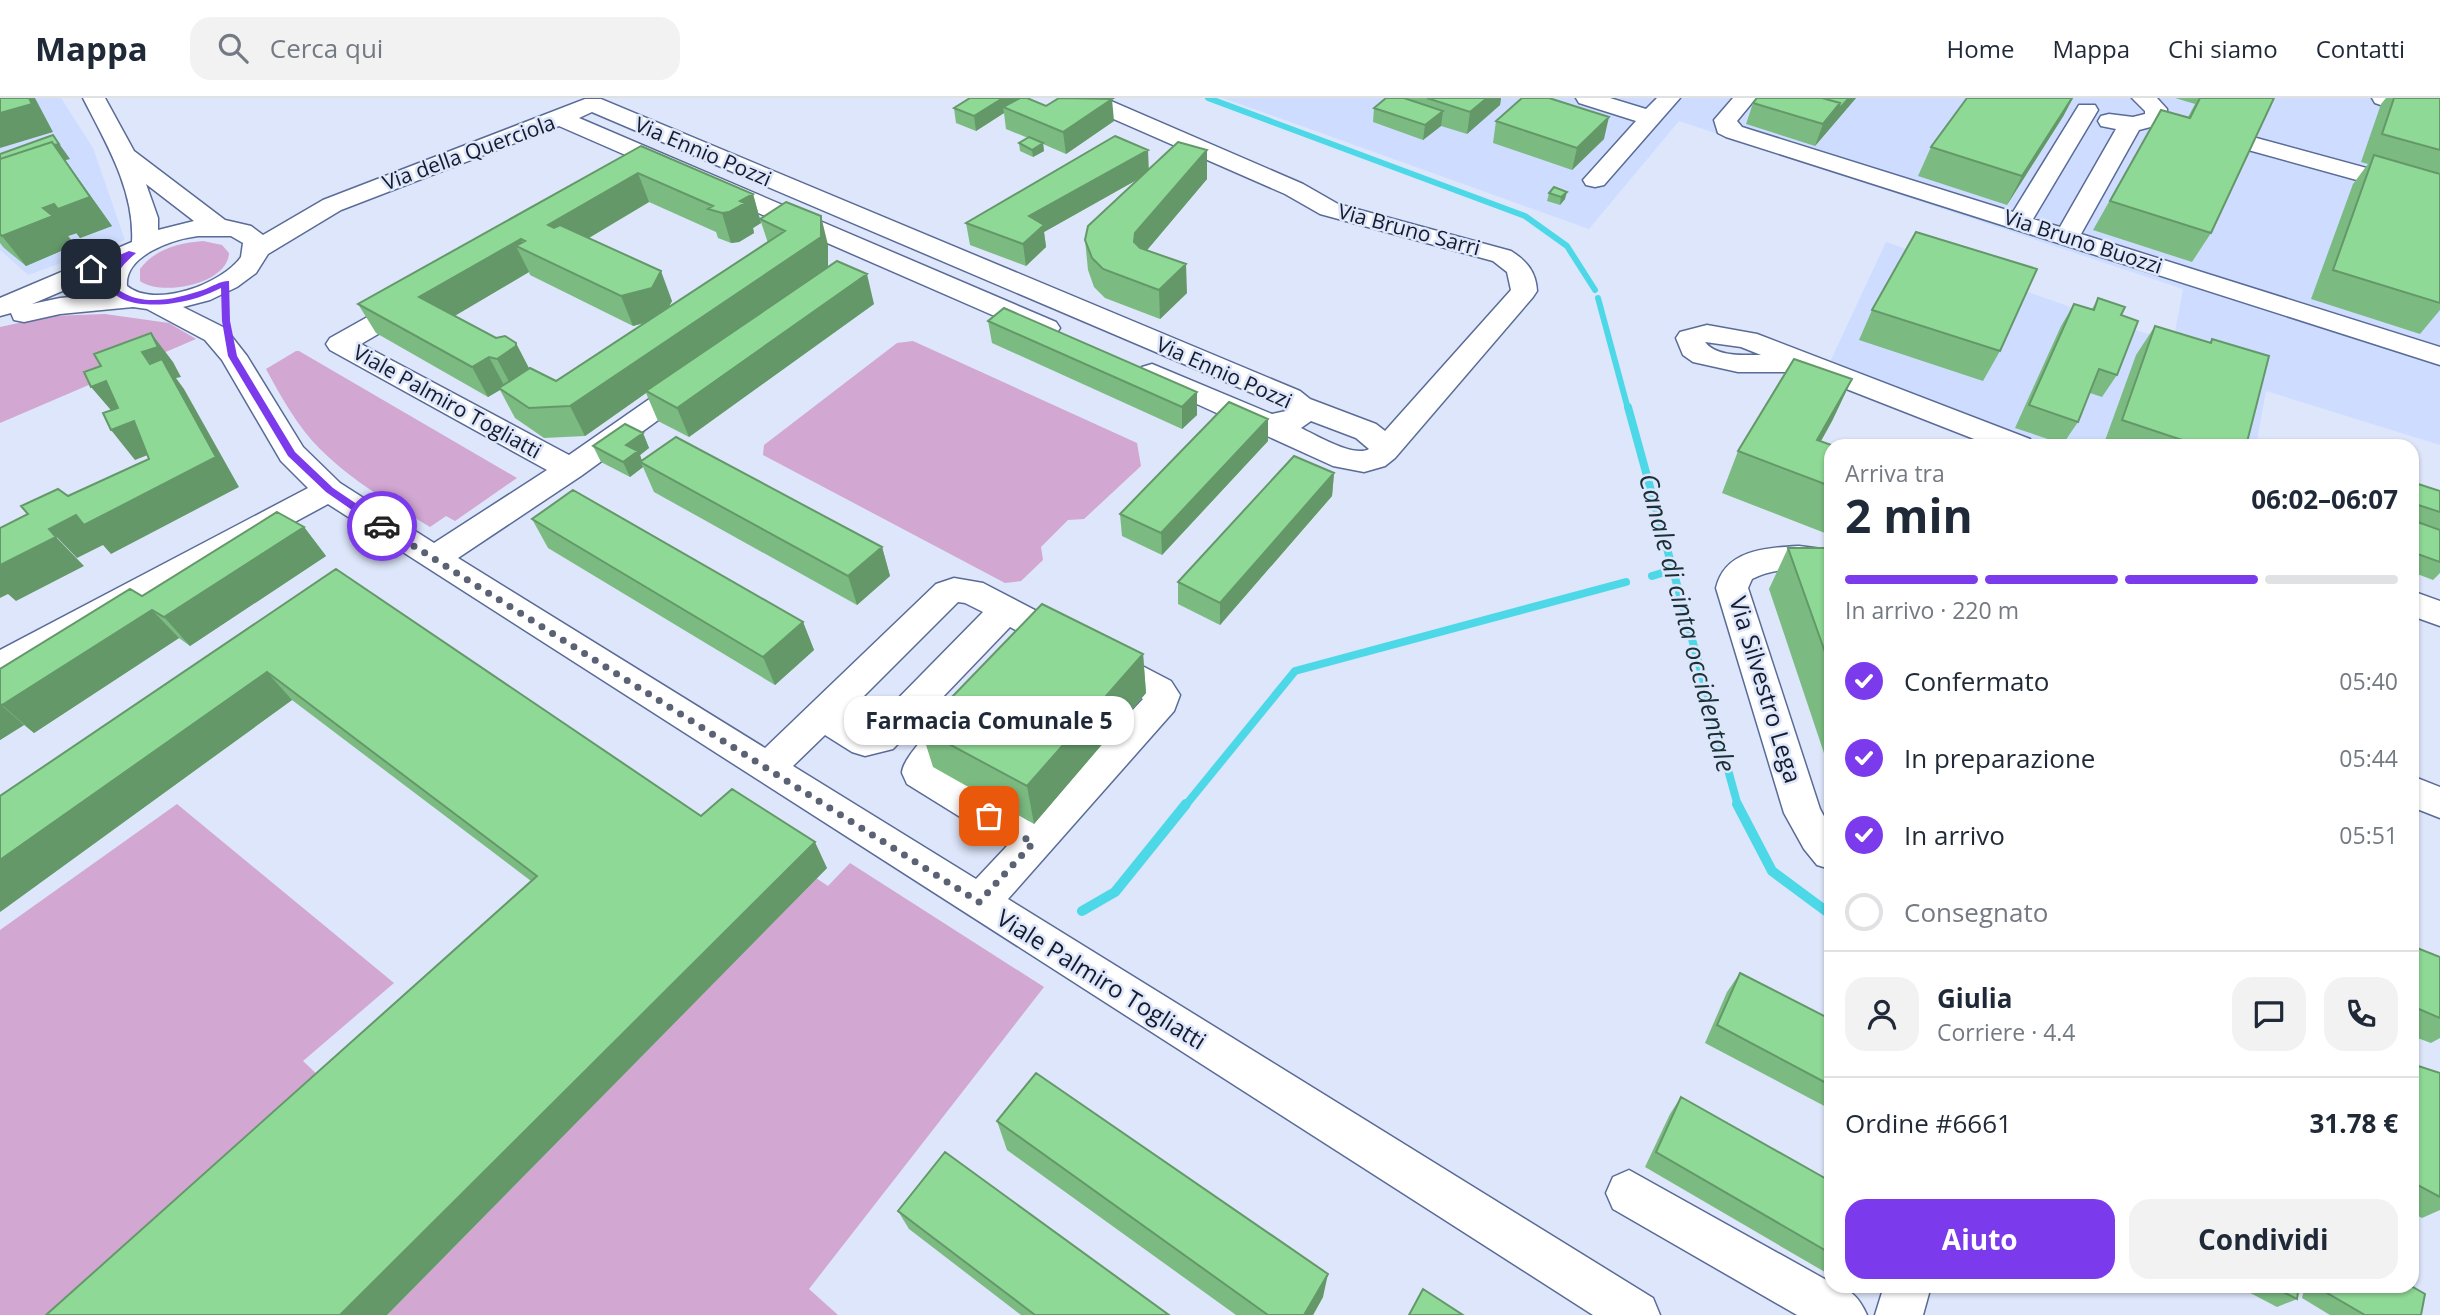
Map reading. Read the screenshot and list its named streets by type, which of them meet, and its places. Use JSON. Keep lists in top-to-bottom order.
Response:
{
  "streets": {
    "street": [
      "Via Ennio Pozzi",
      "Via della Querciola",
      "Via Bruno Sarri",
      "Via Bruno Buozzi",
      "Viale Palmiro Togliatti",
      "Via Silvestro Lega"
    ]
  },
  "crossings": [
    ["Via Ennio Pozzi", "Via della Querciola"],
    ["Via della Querciola", "Viale Palmiro Togliatti"]
  ],
  "water": ["Canale di cinta occidentale"],
  "places": ["Farmacia Comunale 5"],
  "page": {
    "header": "Mappa",
    "search": "Cerca qui",
    "nav": [
      "Home",
      "Mappa",
      "Chi siamo",
      "Contatti"
    ],
    "heading": ["2 min", "Arriva tra", "06:02–06:07"],
    "panel": [
      "Giulia",
      "Corriere · 4.4",
      "Ordine #6661",
      "31.78 €"
    ],
    "bar": "In arrivo · 220 m",
    "list": [
      ["Confermato", "05:40"],
      ["In preparazione", "05:44"],
      ["In arrivo", "05:51"],
      "Consegnato"
    ],
    "bubble": "Farmacia Comunale 5",
    "buttons": ["Aiuto", "Condividi"]
  }
}
